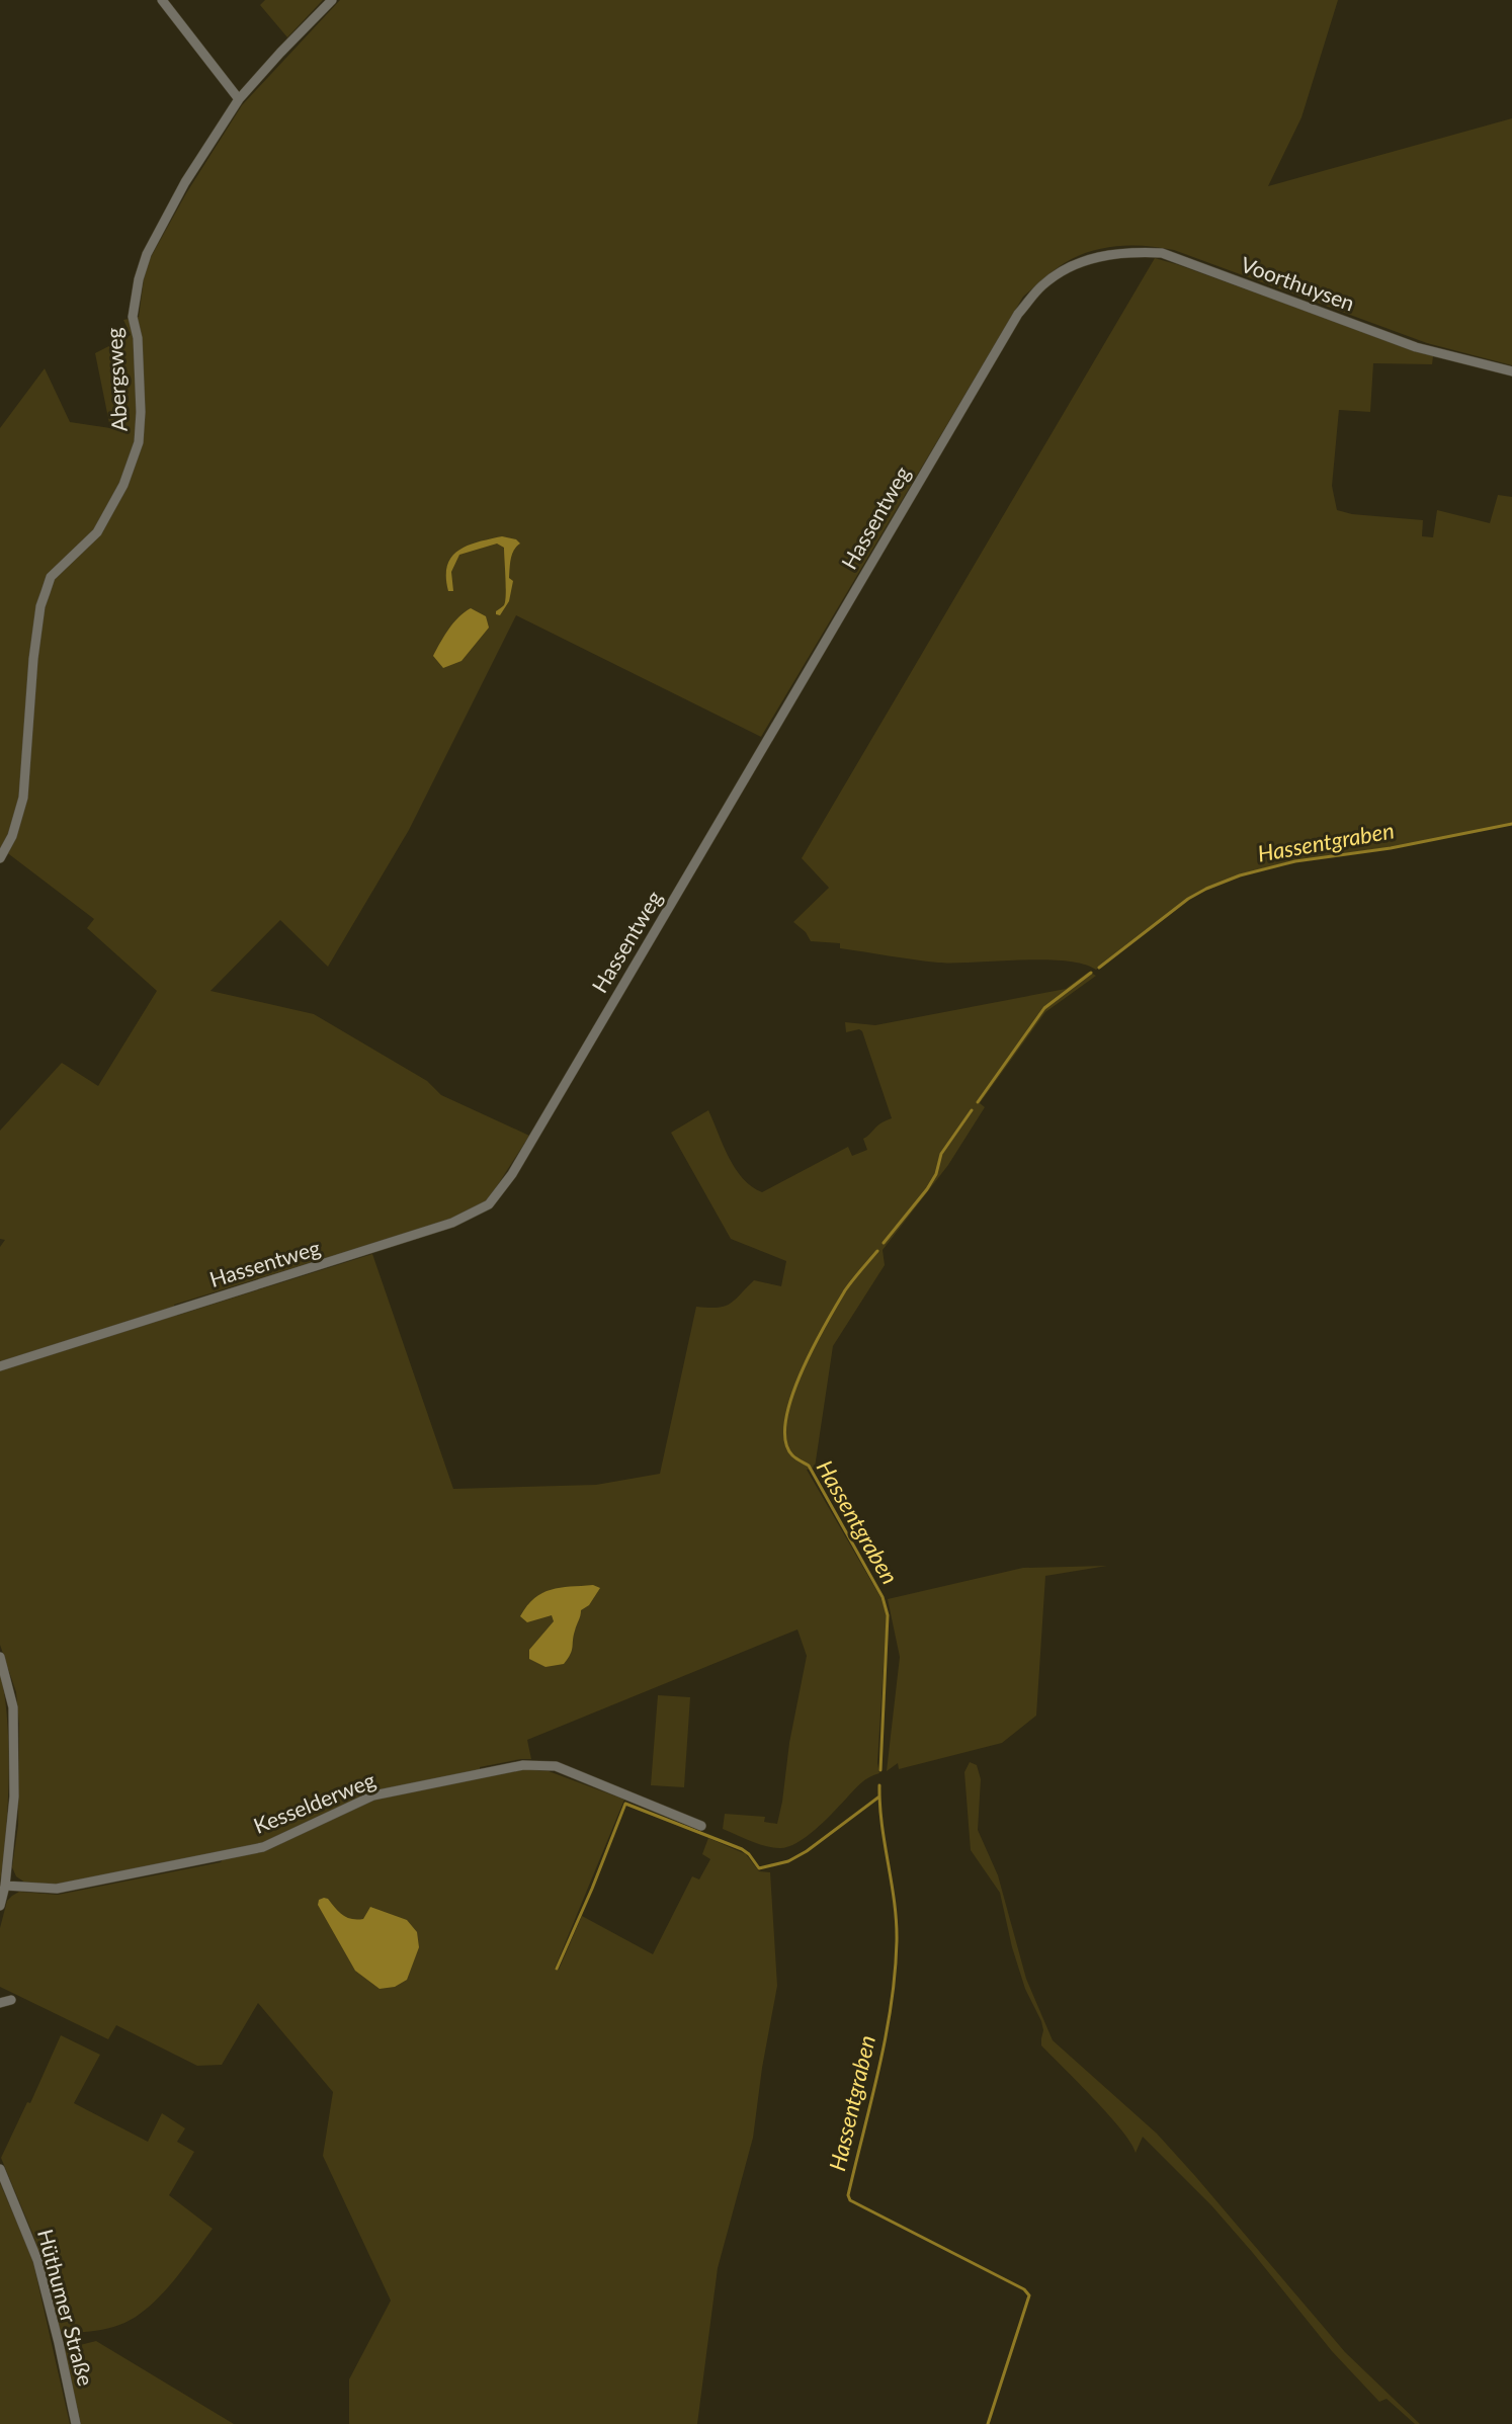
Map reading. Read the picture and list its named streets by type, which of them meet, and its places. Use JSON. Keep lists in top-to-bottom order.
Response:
{
  "streets": {
    "street": [
      "Voorthuysen",
      "Abergsweg",
      "Hassentweg",
      "Kesselderweg",
      "Hüthumer Straße"
    ]
  },
  "crossings": [
    ["Voorthuysen", "Hassentweg"]
  ],
  "water": ["Hassentgraben"]
}
